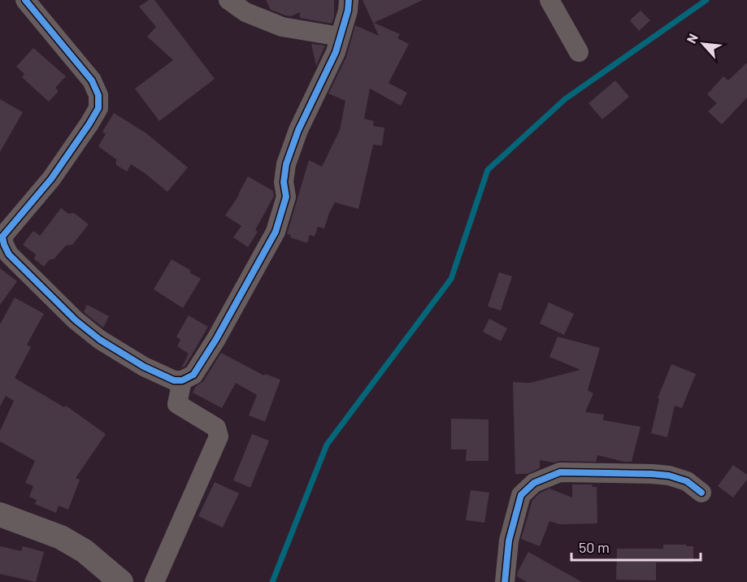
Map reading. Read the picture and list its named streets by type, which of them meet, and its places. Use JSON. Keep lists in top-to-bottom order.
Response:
{
  "scale_bar": "50 m",
  "north": "top left"
}
